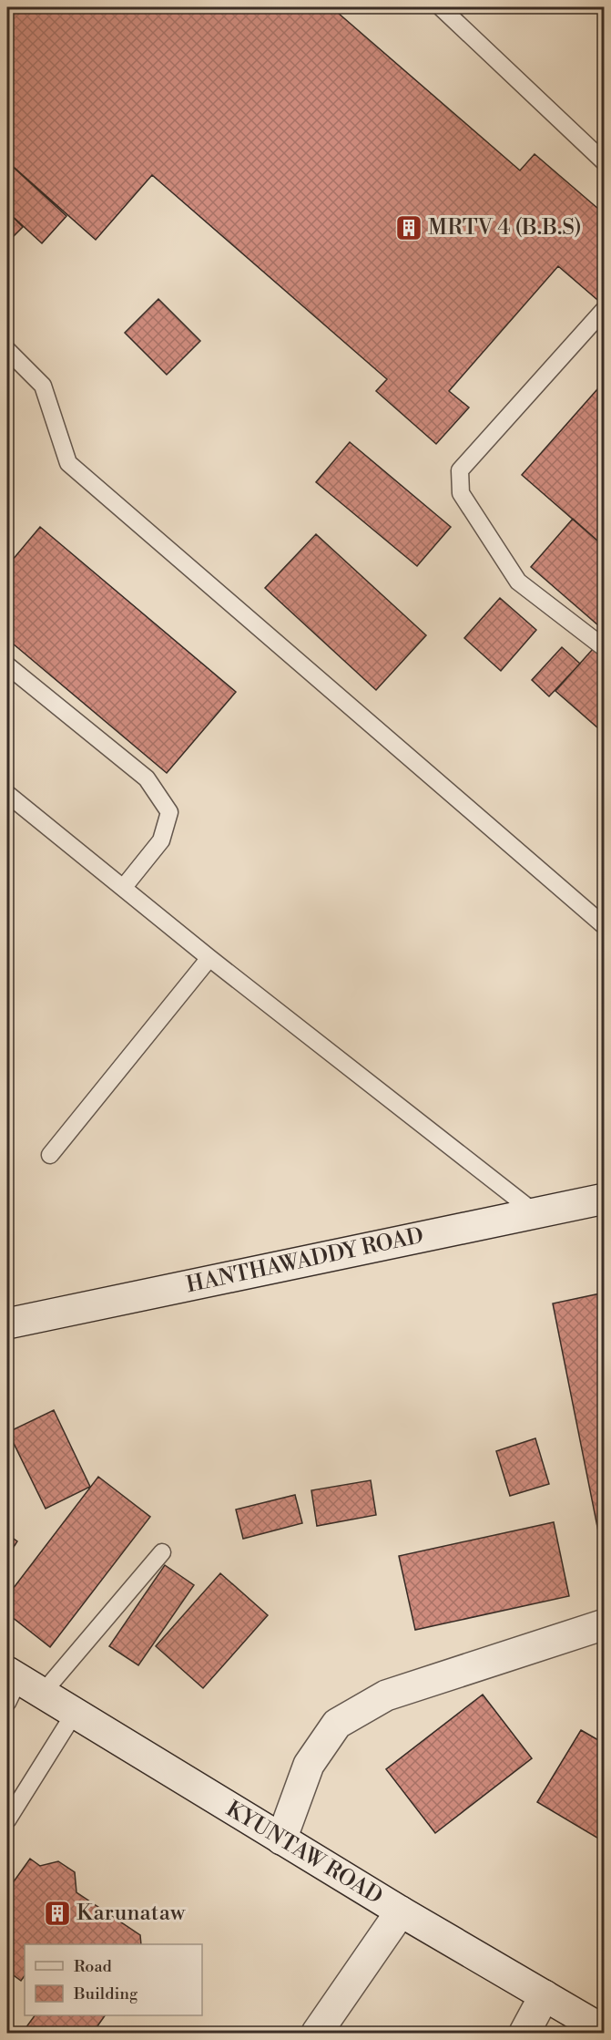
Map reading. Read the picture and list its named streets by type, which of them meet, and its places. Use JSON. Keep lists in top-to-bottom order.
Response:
{
  "streets": {
    "street": ["HANTHAWADDY ROAD", "KYUNTAW ROAD"]
  },
  "places": {
    "building": ["MRTV 4 (B.B.S)", "Karunataw"]
  },
  "legend": ["Road", "Building"]
}
